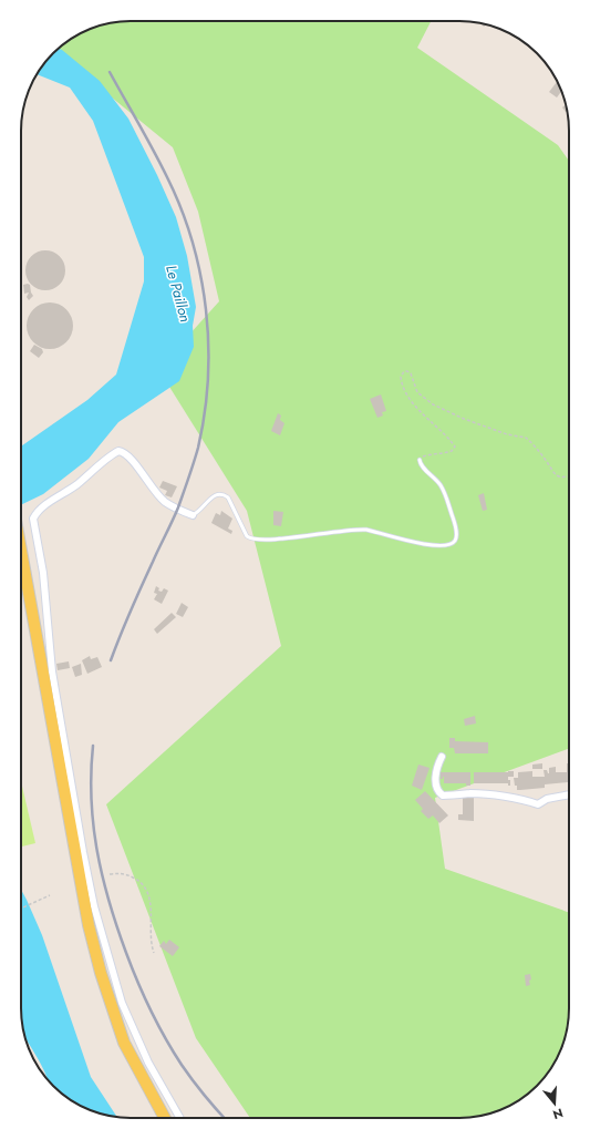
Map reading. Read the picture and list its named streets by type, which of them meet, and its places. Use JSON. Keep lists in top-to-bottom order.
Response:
{
  "water": ["Le Paillon"],
  "north": "bottom"
}
